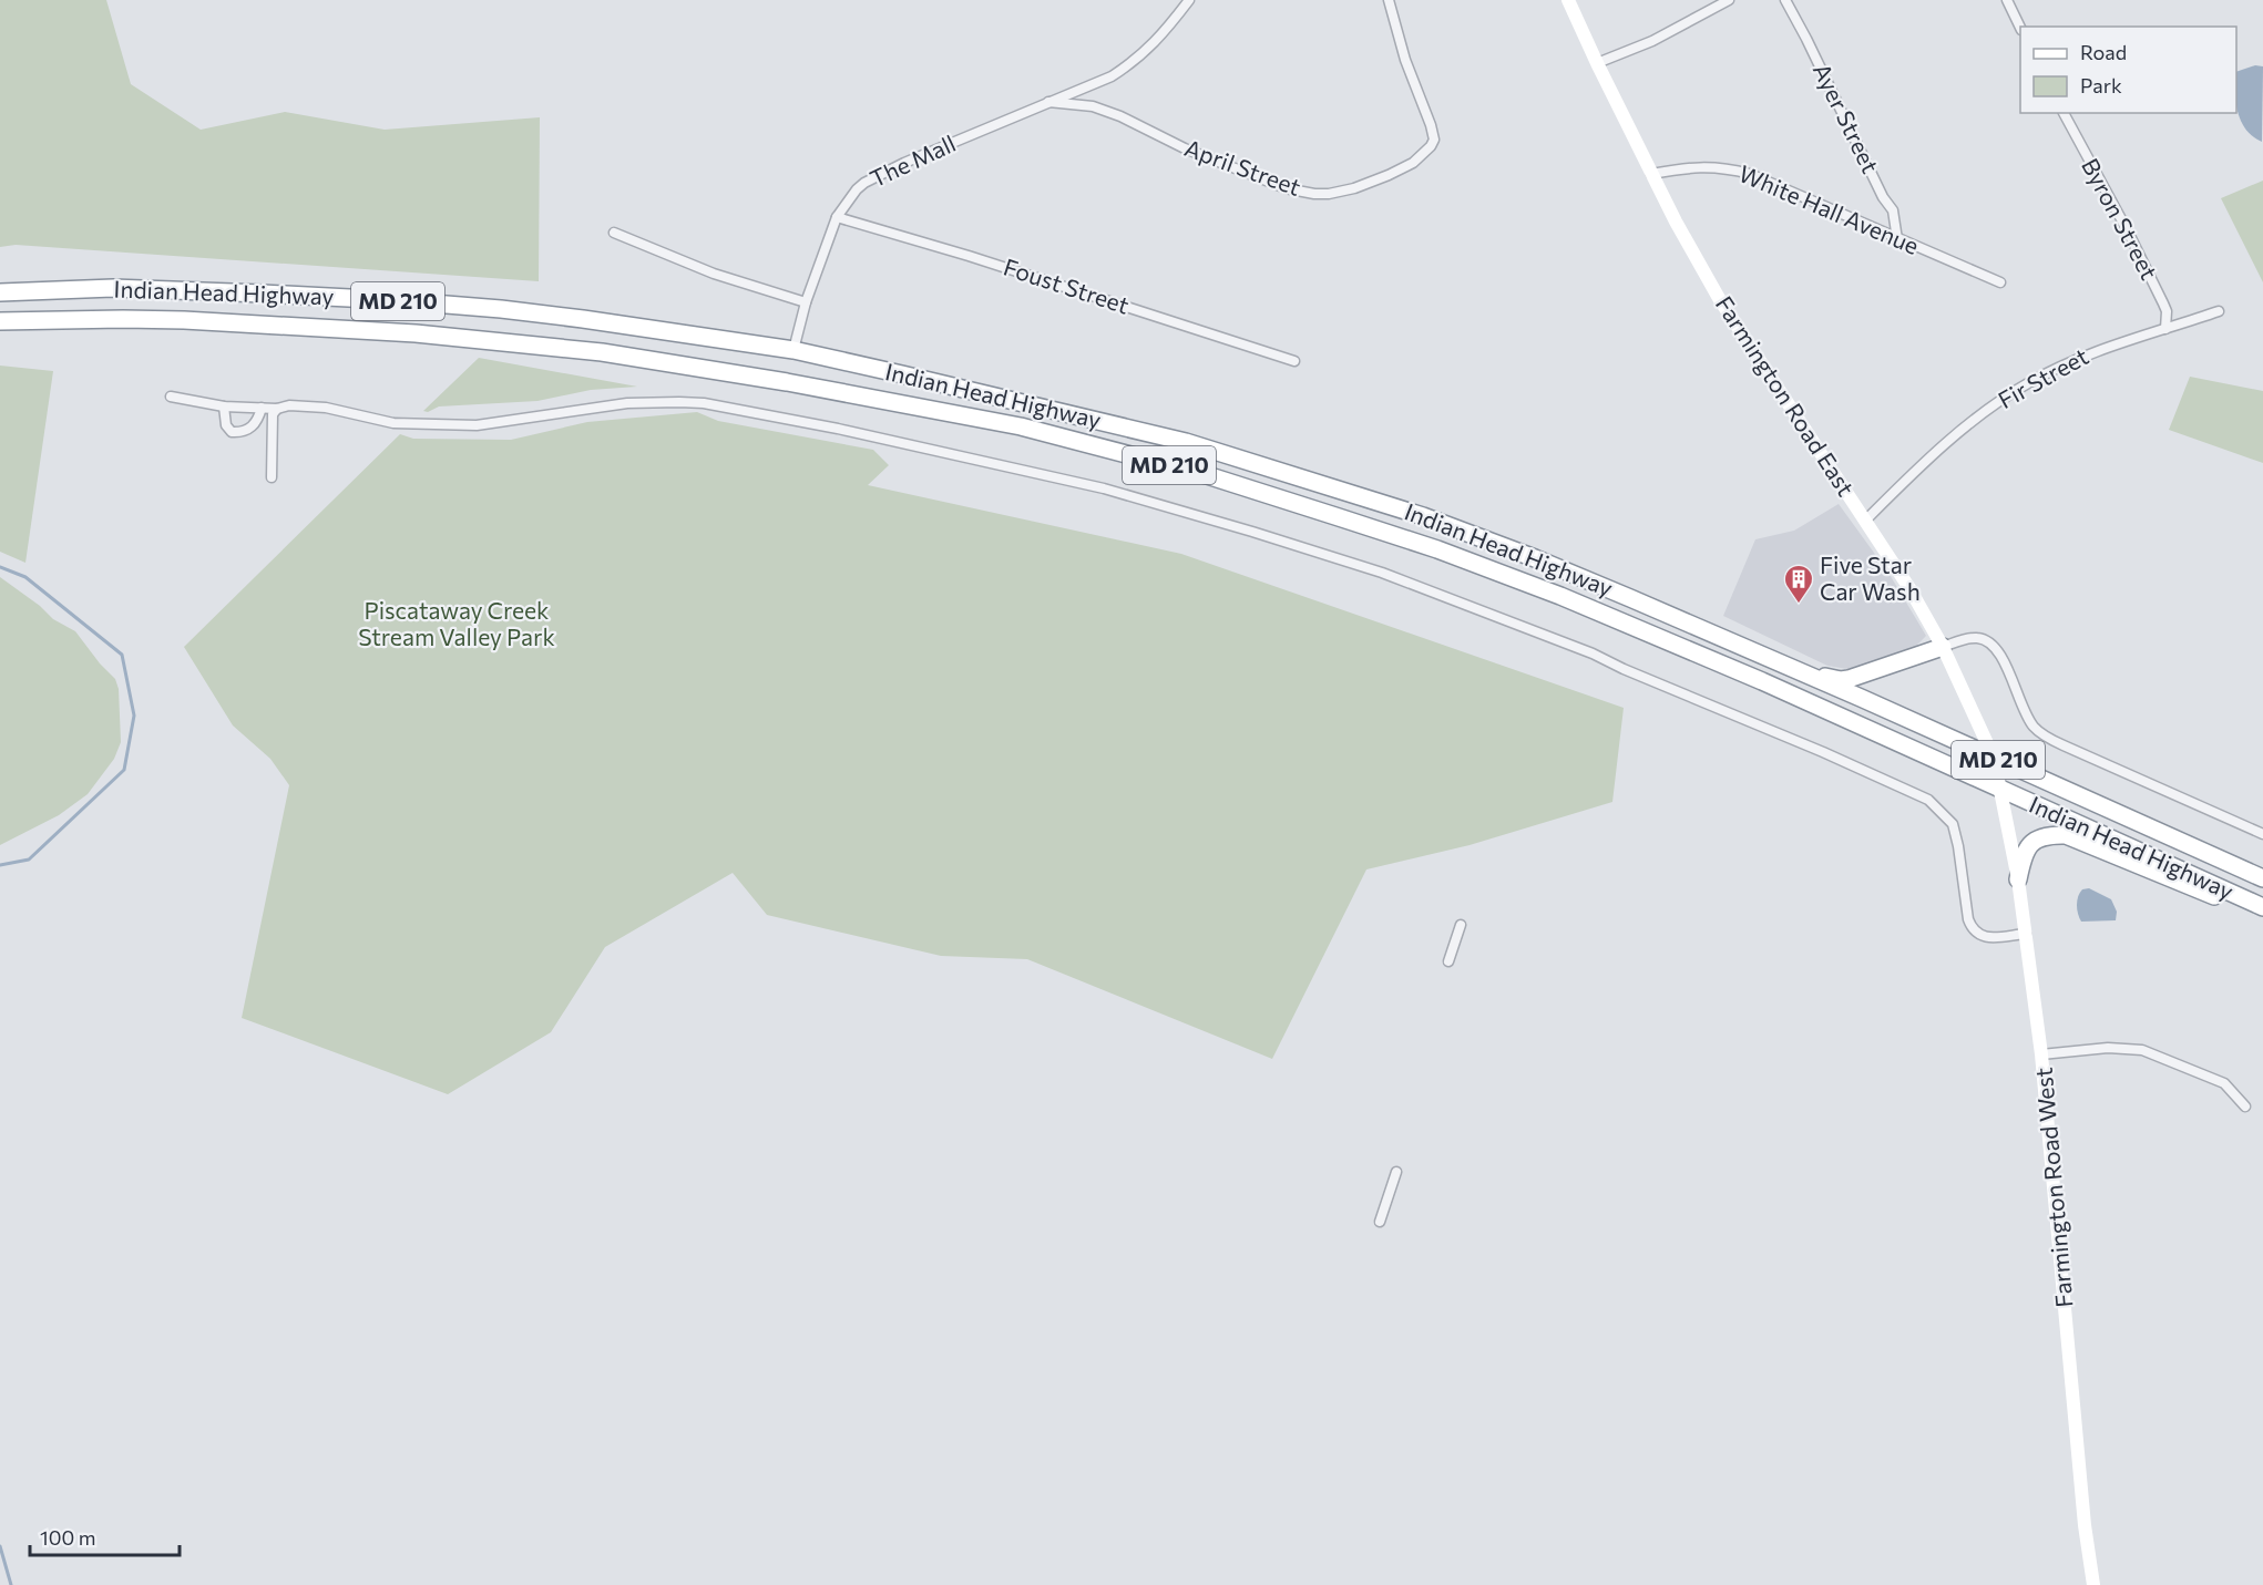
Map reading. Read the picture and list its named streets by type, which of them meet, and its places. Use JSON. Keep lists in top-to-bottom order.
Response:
{
  "streets": {
    "highway": ["Indian Head Highway", "MD 210"],
    "main road": ["Farmington Road East", "Farmington Road West"],
    "street": [
      "Ayer Street",
      "The Mall",
      "April Street",
      "White Hall Avenue",
      "Byron Street",
      "Foust Street",
      "Fir Street"
    ]
  },
  "crossings": [
    ["Ayer Street", "White Hall Avenue"],
    ["The Mall", "April Street"],
    ["The Mall", "Foust Street"],
    ["The Mall", "Indian Head Highway"],
    ["White Hall Avenue", "Farmington Road East"],
    ["Byron Street", "Fir Street"],
    ["Indian Head Highway", "Farmington Road East"],
    ["Indian Head Highway", "Farmington Road West"],
    ["Fir Street", "Farmington Road East"],
    ["Farmington Road East", "Farmington Road West"]
  ],
  "parks": ["Piscataway Creek Stream Valley Park"],
  "places": {
    "building": ["Five Star Car Wash"]
  },
  "legend": ["Road", "Park"],
  "scale_bar": "100 m"
}
